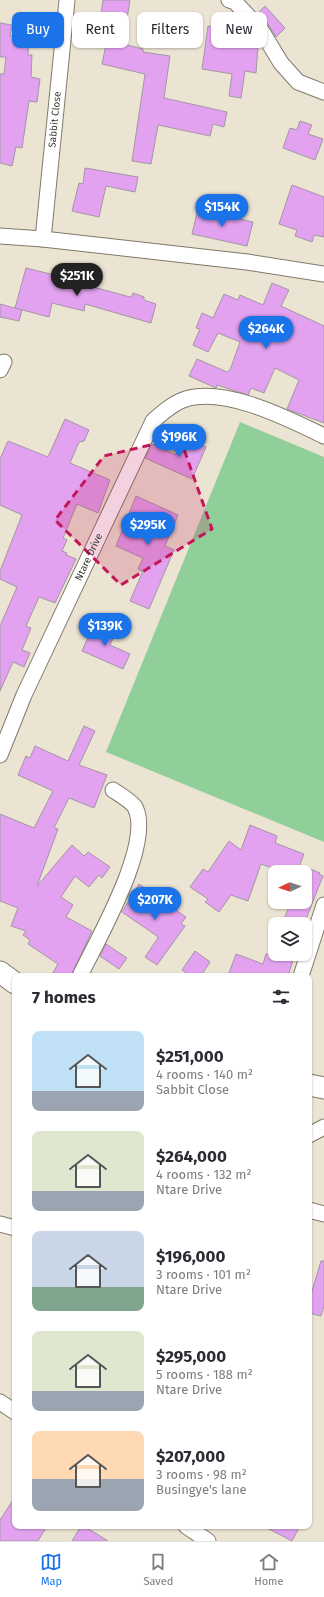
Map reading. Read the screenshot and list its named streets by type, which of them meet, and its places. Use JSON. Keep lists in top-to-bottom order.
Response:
{
  "streets": {
    "street": ["Sabbit Close", "Ntare Drive"]
  },
  "north": "left",
  "page": {
    "chip": [
      "Buy",
      "Rent",
      "Filters",
      "New"
    ],
    "price": [
      "$154K",
      "$251K",
      "$264K",
      "$196K",
      "$295K",
      "$139K",
      "$207K"
    ],
    "heading": "7 homes",
    "list": [
      {
        "name": "$251,000",
        "note": "4 rooms · 140 m² · Sabbit Close"
      },
      {
        "name": "$264,000",
        "note": "4 rooms · 132 m² · Ntare Drive"
      },
      {
        "name": "$196,000",
        "note": "3 rooms · 101 m² · Ntare Drive"
      },
      {
        "name": "$295,000",
        "note": "5 rooms · 188 m² · Ntare Drive"
      },
      {
        "name": "$207,000",
        "note": "3 rooms · 98 m² · Busingye's lane"
      }
    ],
    "tabs": ["Map", "Saved", "Home"]
  }
}
